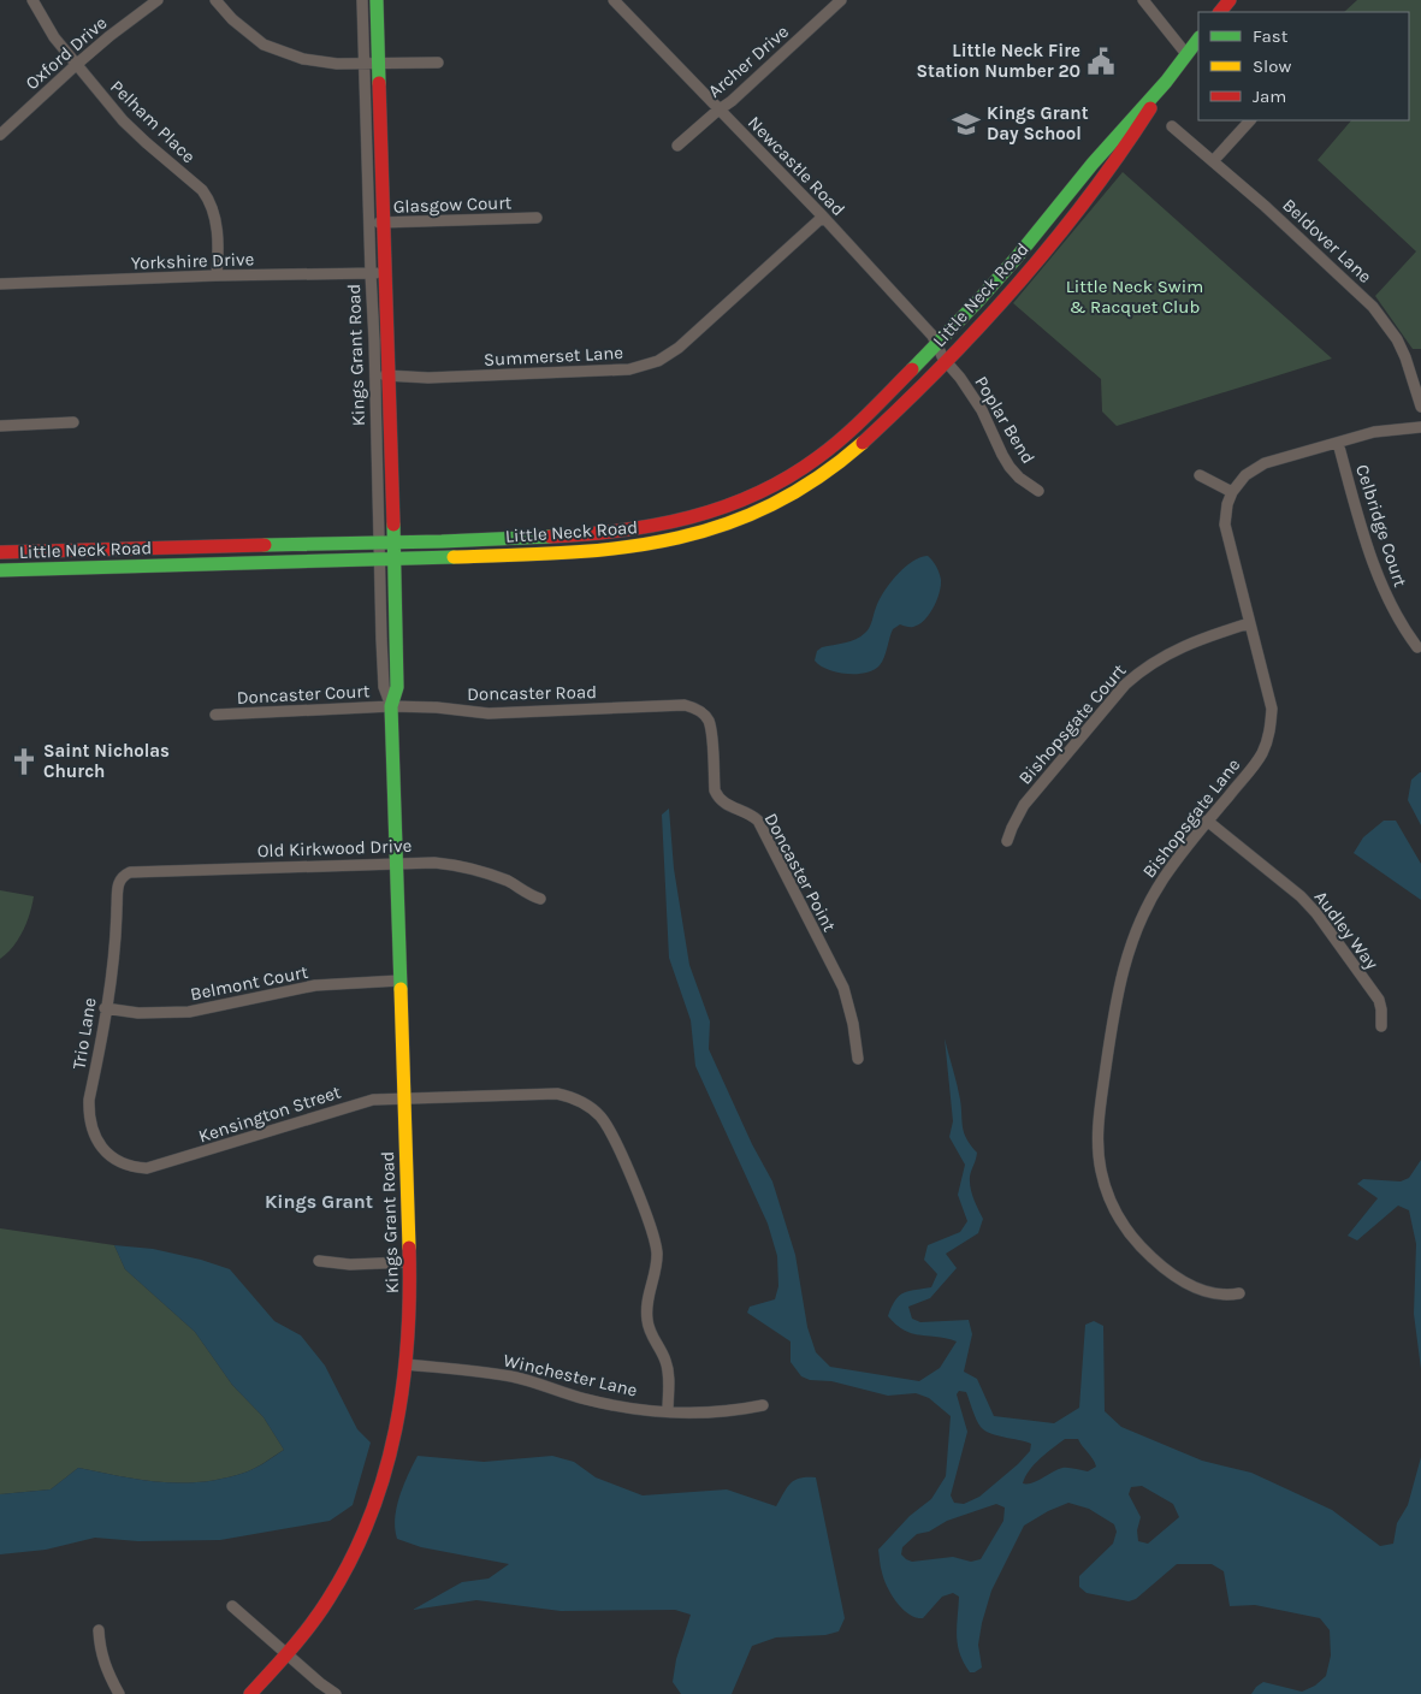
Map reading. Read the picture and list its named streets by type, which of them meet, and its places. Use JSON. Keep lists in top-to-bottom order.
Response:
{
  "streets": {
    "street": [
      "Oxford Drive",
      "Archer Drive",
      "Pelham Place",
      "Newcastle Road",
      "Glasgow Court",
      "Beldover Lane",
      "Yorkshire Drive",
      "Little Neck Road",
      "Kings Grant Road",
      "Summerset Lane",
      "Poplar Bend",
      "Celbridge Court",
      "Doncaster Road",
      "Doncaster Court",
      "Bishopsgate Court",
      "Bishopsgate Lane",
      "Old Kirkwood Drive",
      "Doncaster Point",
      "Audley Way",
      "Belmont Court",
      "Trio Lane",
      "Kensington Street",
      "Winchester Lane"
    ]
  },
  "crossings": [
    ["Oxford Drive", "Pelham Place"],
    ["Archer Drive", "Newcastle Road"],
    ["Pelham Place", "Yorkshire Drive"],
    ["Newcastle Road", "Little Neck Road"],
    ["Newcastle Road", "Summerset Lane"],
    ["Newcastle Road", "Poplar Bend"],
    ["Glasgow Court", "Kings Grant Road"],
    ["Yorkshire Drive", "Kings Grant Road"],
    ["Little Neck Road", "Kings Grant Road"],
    ["Little Neck Road", "Poplar Bend"],
    ["Kings Grant Road", "Summerset Lane"],
    ["Kings Grant Road", "Doncaster Road"],
    ["Kings Grant Road", "Doncaster Court"],
    ["Kings Grant Road", "Old Kirkwood Drive"],
    ["Kings Grant Road", "Belmont Court"],
    ["Kings Grant Road", "Kensington Street"],
    ["Kings Grant Road", "Winchester Lane"],
    ["Doncaster Road", "Doncaster Court"],
    ["Doncaster Road", "Doncaster Point"],
    ["Bishopsgate Court", "Bishopsgate Lane"],
    ["Bishopsgate Lane", "Audley Way"],
    ["Old Kirkwood Drive", "Trio Lane"],
    ["Belmont Court", "Trio Lane"],
    ["Trio Lane", "Kensington Street"],
    ["Kensington Street", "Winchester Lane"]
  ],
  "districts": ["Kings Grant"],
  "parks": ["Little Neck Swim & Racquet Club"],
  "places": {
    "public building": ["Little Neck Fire Station Number 20"],
    "school or university": ["Kings Grant Day School"],
    "church": ["Saint Nicholas Church"]
  },
  "legend": ["Fast", "Slow", "Jam"]
}
